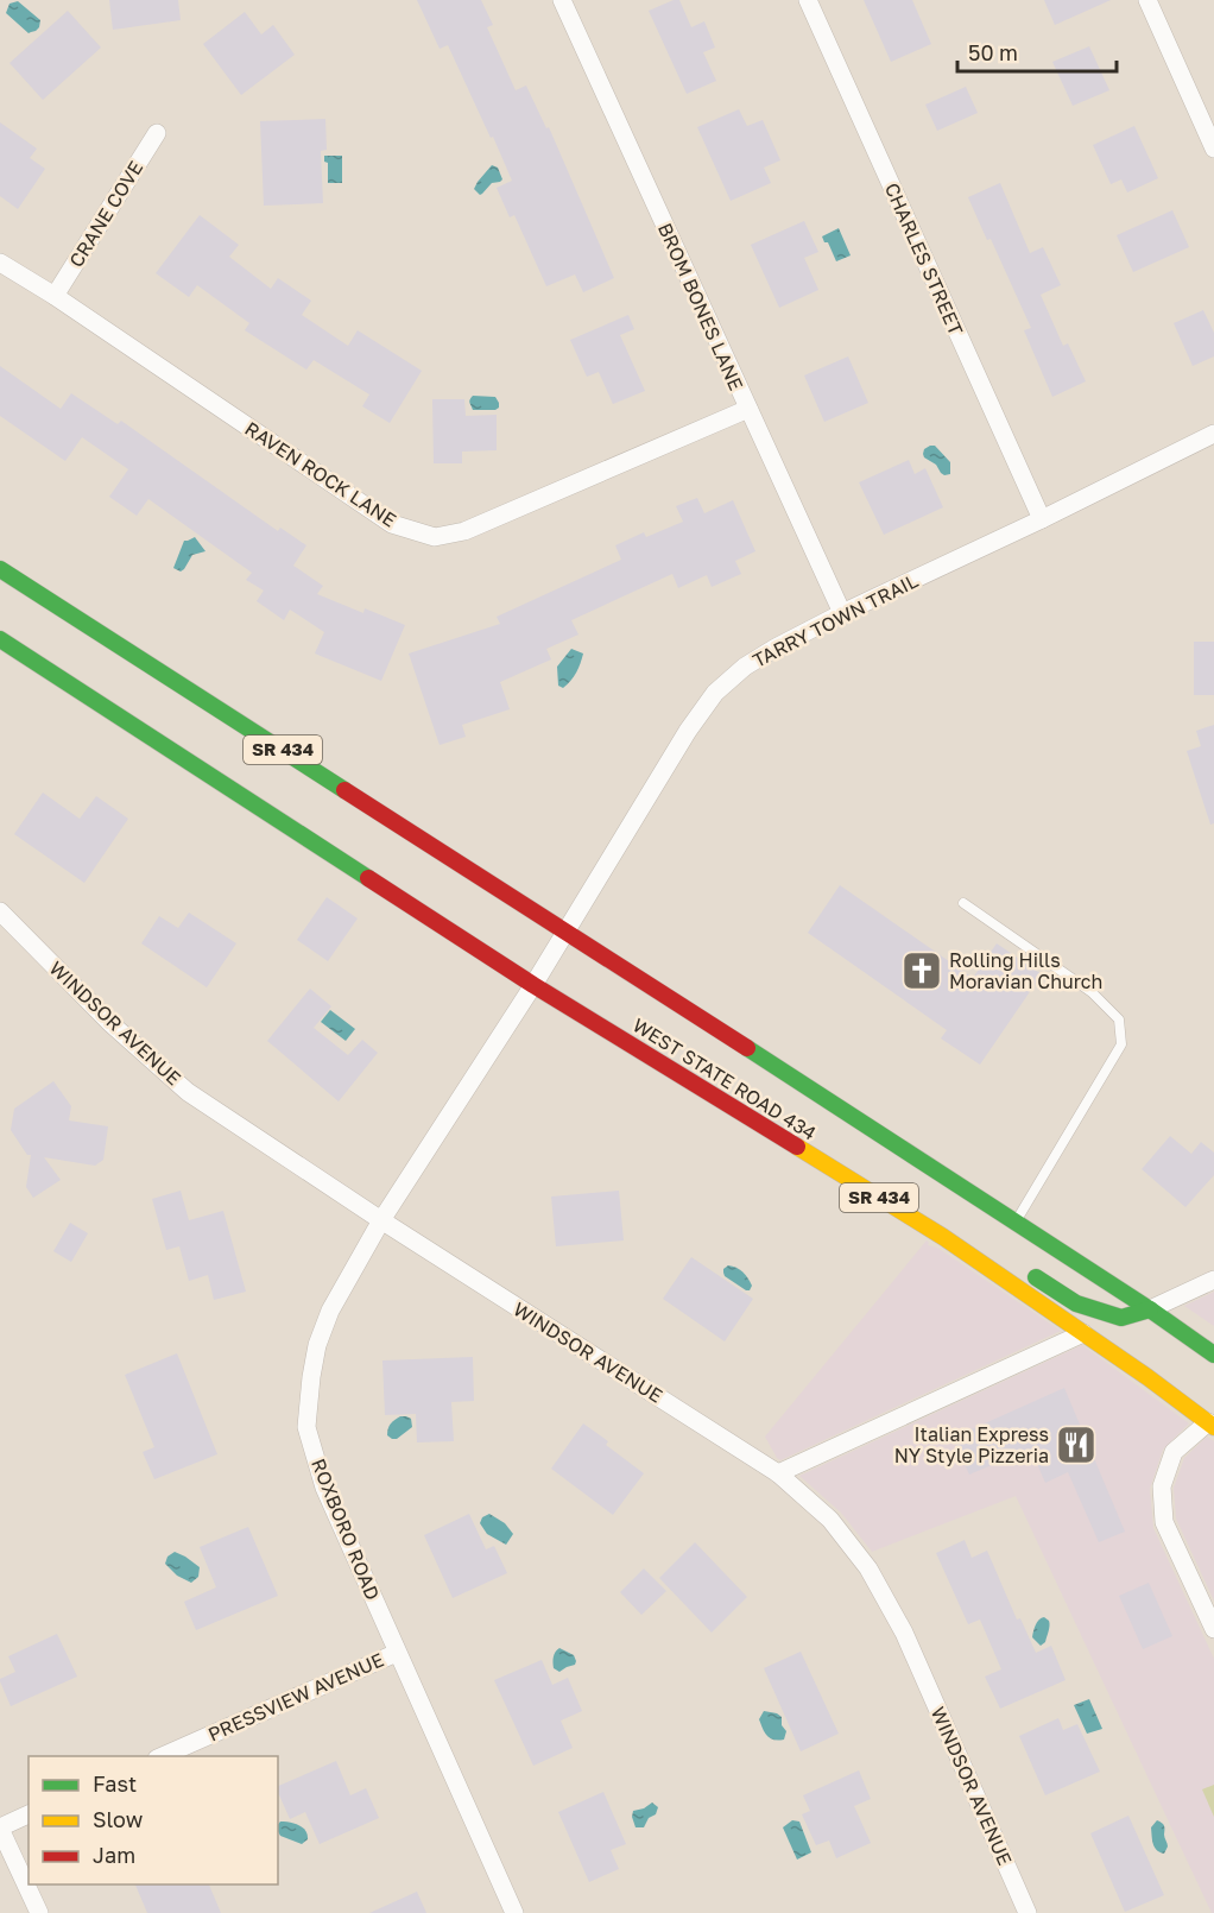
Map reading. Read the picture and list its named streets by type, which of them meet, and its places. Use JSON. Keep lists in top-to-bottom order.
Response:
{
  "streets": {
    "main road": ["SR 434", "WEST STATE ROAD 434"],
    "street": [
      "CRANE COVE",
      "CHARLES STREET",
      "BROM BONES LANE",
      "RAVEN ROCK LANE",
      "TARRY TOWN TRAIL",
      "WINDSOR AVENUE",
      "ROXBORO ROAD",
      "PRESSVIEW AVENUE"
    ]
  },
  "crossings": [
    ["CRANE COVE", "RAVEN ROCK LANE"],
    ["CHARLES STREET", "TARRY TOWN TRAIL"],
    ["BROM BONES LANE", "RAVEN ROCK LANE"],
    ["BROM BONES LANE", "TARRY TOWN TRAIL"],
    ["TARRY TOWN TRAIL", "SR 434"],
    ["TARRY TOWN TRAIL", "ROXBORO ROAD"],
    ["SR 434", "ROXBORO ROAD"],
    ["WINDSOR AVENUE", "ROXBORO ROAD"],
    ["WEST STATE ROAD 434", "ROXBORO ROAD"],
    ["ROXBORO ROAD", "PRESSVIEW AVENUE"]
  ],
  "places": {
    "church": ["Rolling Hills Moravian Church"],
    "restaurant": ["Italian Express NY Style Pizzeria"]
  },
  "legend": ["Fast", "Slow", "Jam"],
  "scale_bar": "50 m"
}
